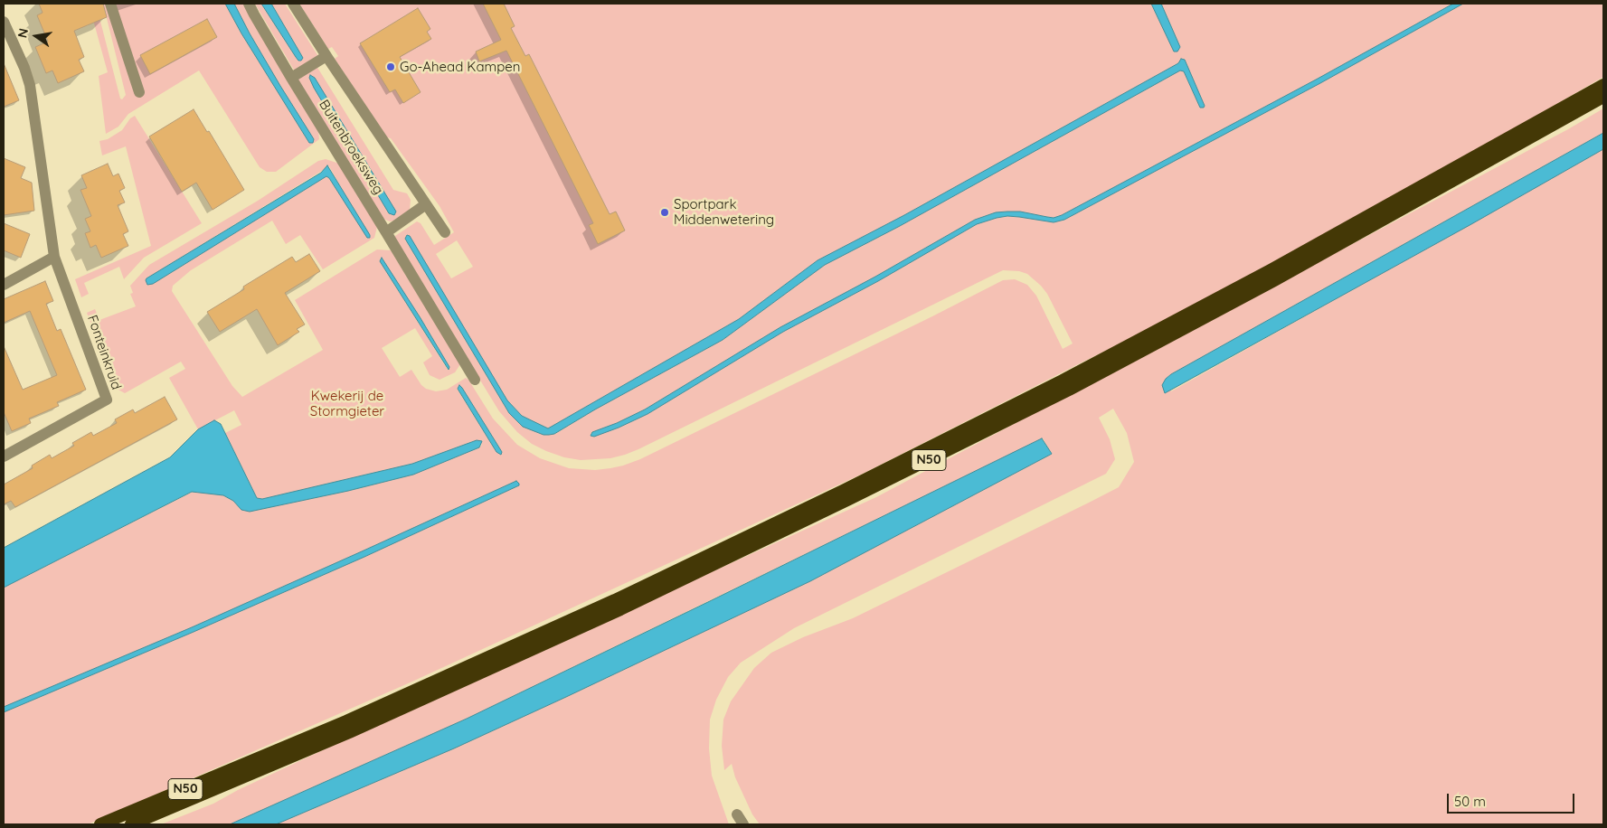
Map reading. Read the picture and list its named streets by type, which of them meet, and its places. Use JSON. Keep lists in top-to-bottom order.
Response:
{
  "streets": {
    "highway": ["N50"],
    "street": ["Buitenbroeksweg", "Fonteinkruid"]
  },
  "parks": ["Kwekerij de Stormgieter"],
  "places": ["Go-Ahead Kampen", "Sportpark Middenwetering"],
  "scale_bar": "50 m",
  "north": "left"
}
